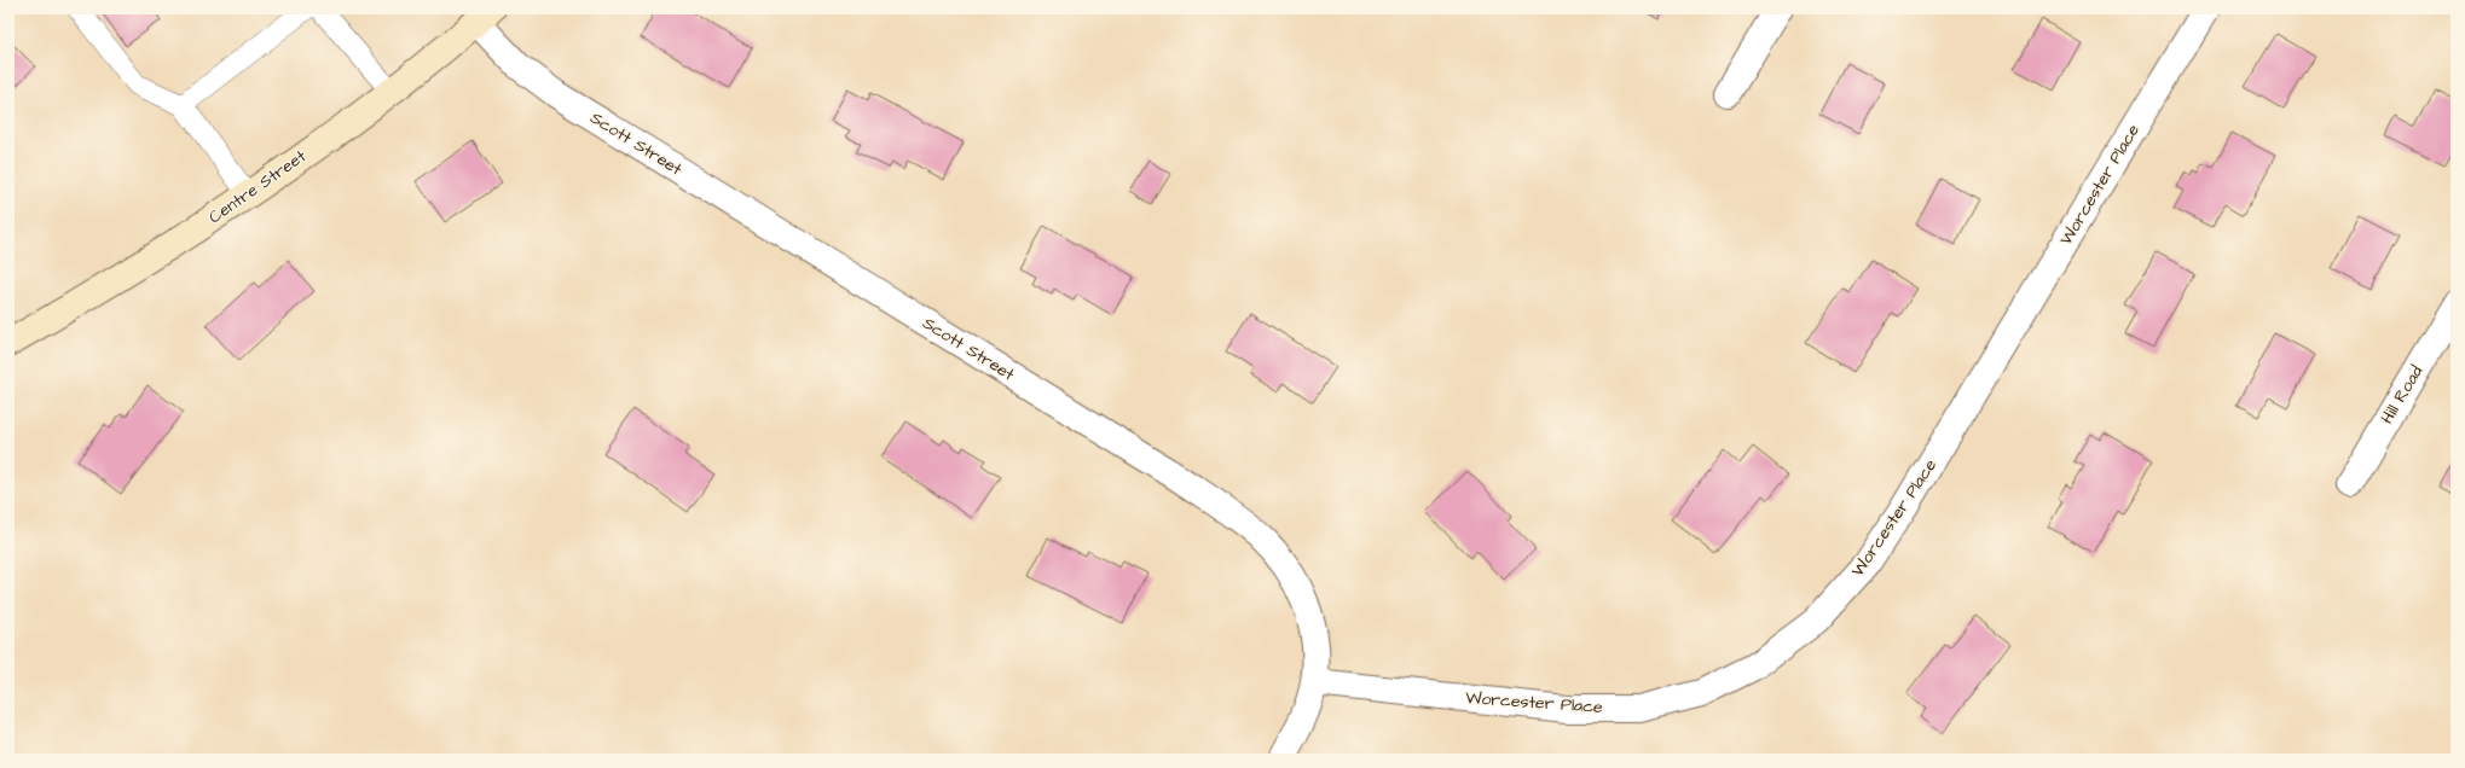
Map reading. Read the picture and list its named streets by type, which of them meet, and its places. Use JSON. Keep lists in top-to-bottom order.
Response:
{
  "streets": {
    "main road": ["Centre Street"],
    "street": ["Scott Street", "Worcester Place", "Hill Road"]
  },
  "crossings": [
    ["Scott Street", "Worcester Place"],
    ["Scott Street", "Centre Street"]
  ]
}
